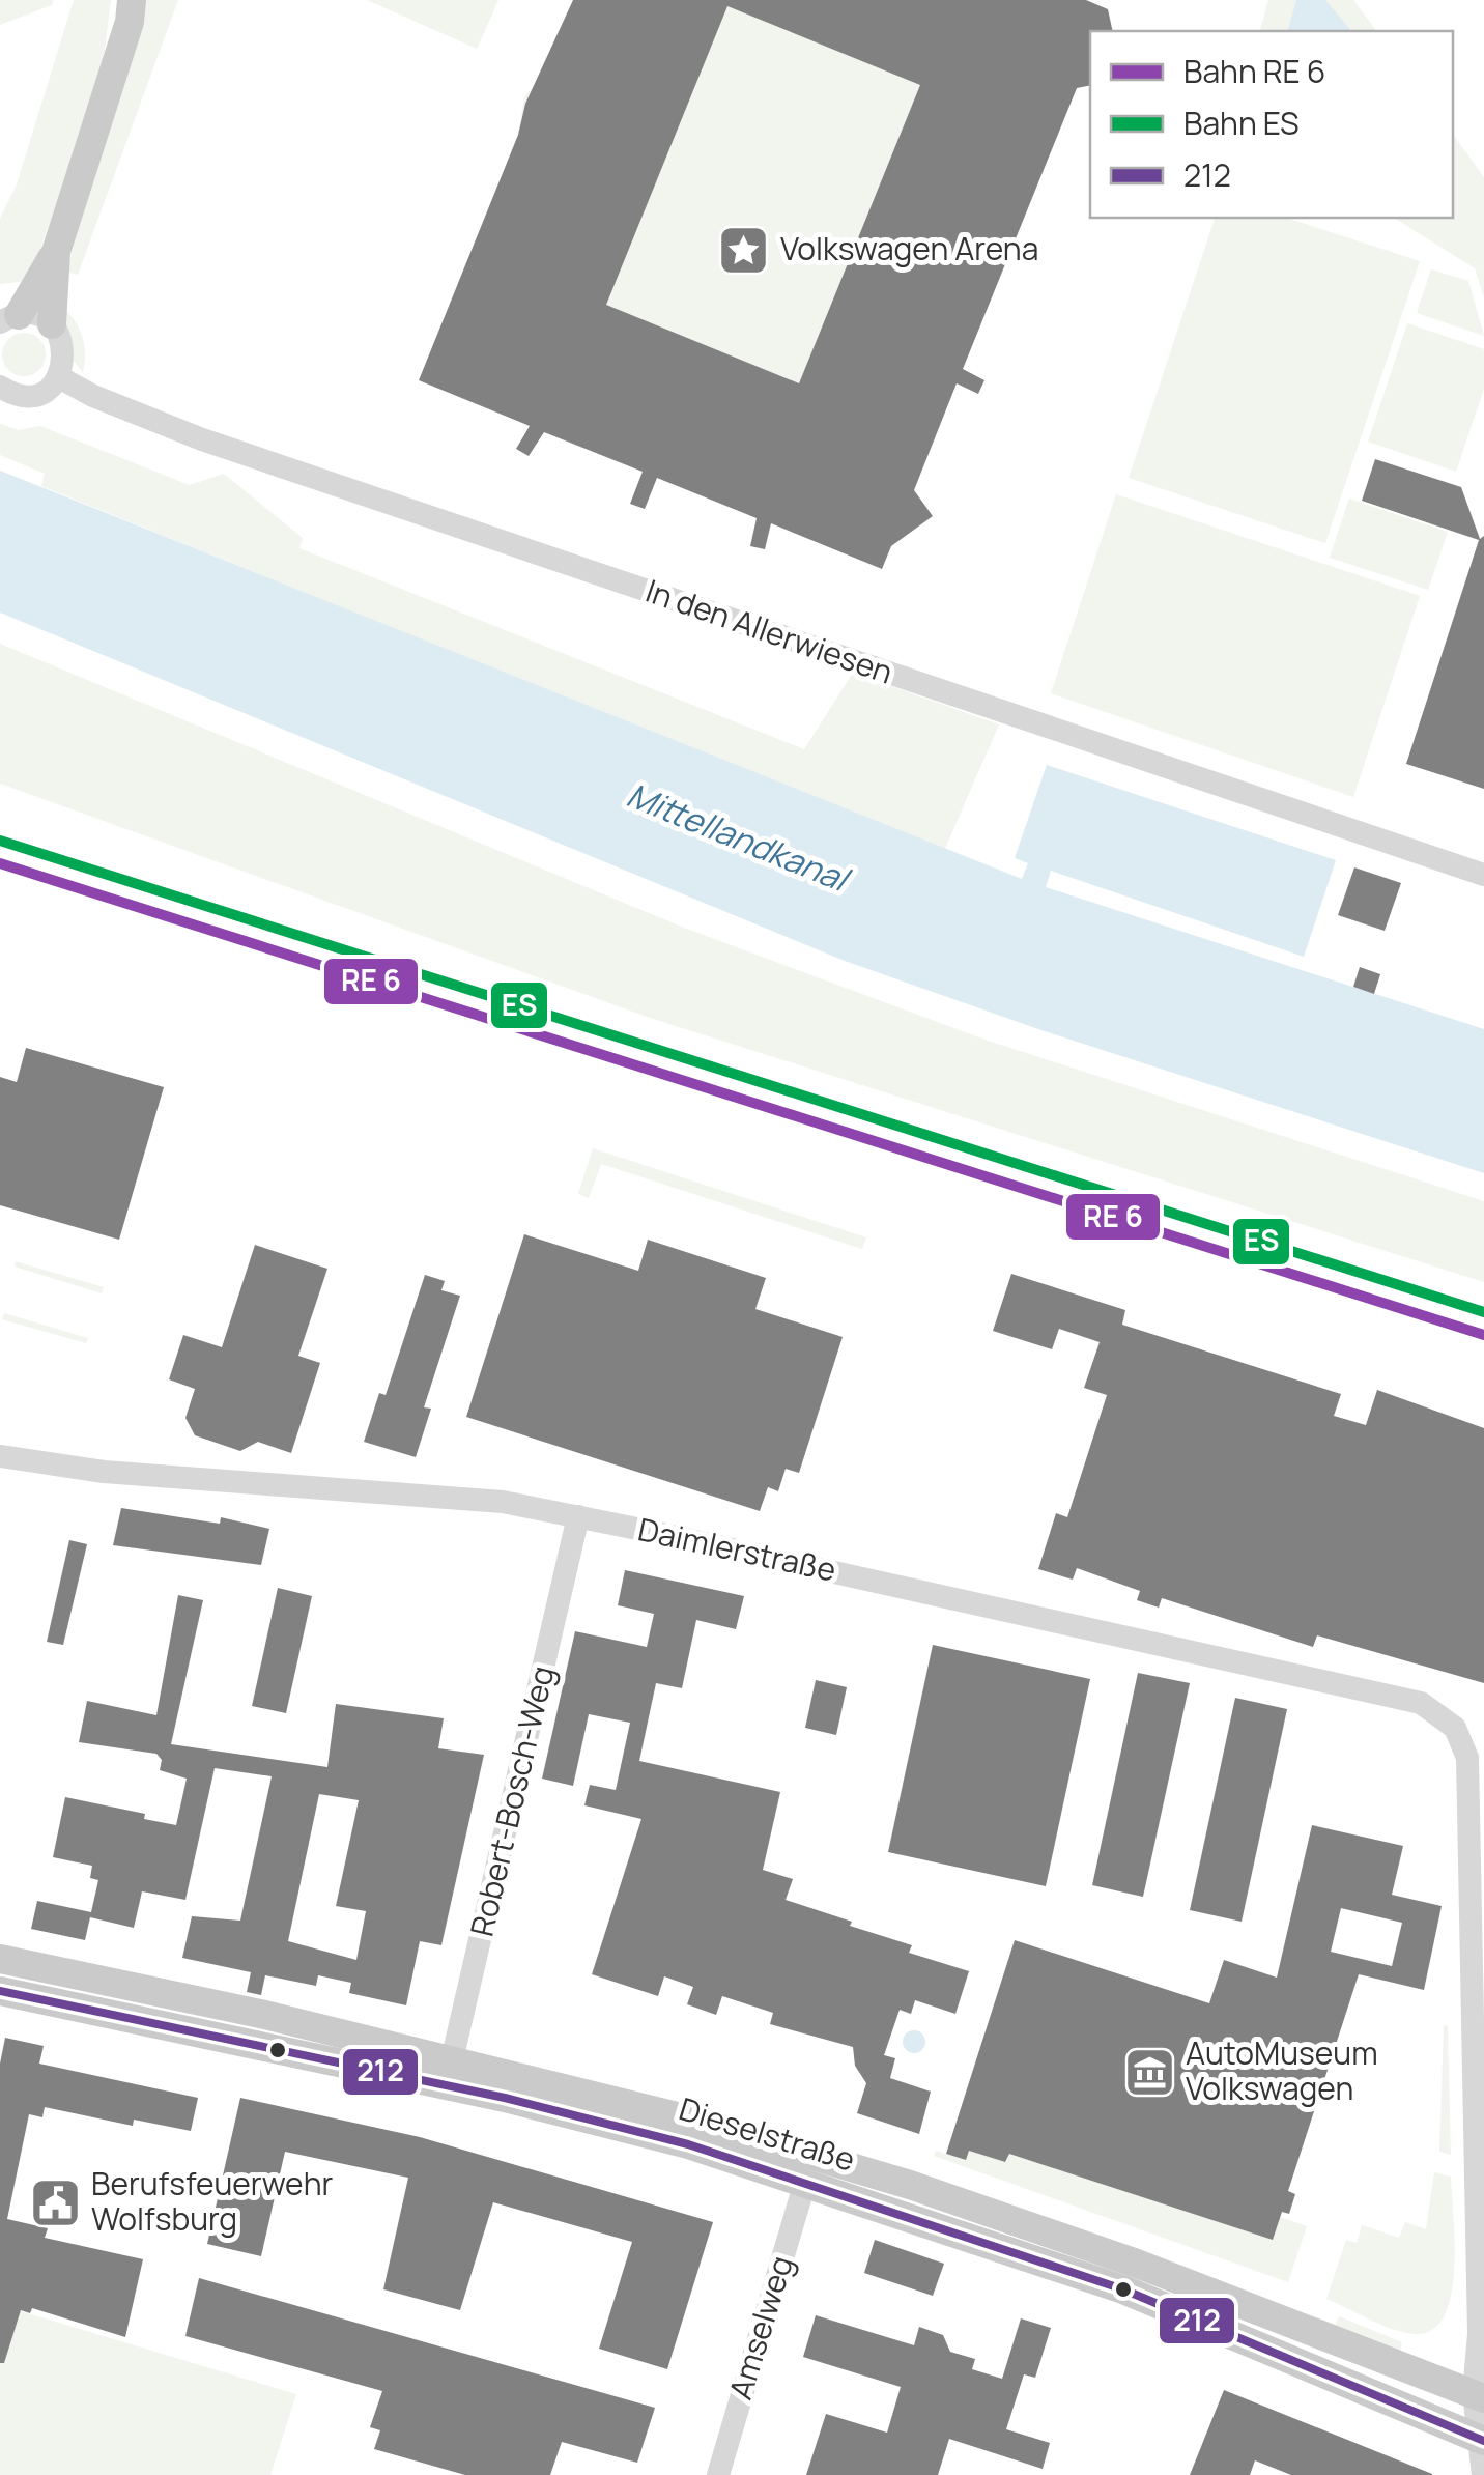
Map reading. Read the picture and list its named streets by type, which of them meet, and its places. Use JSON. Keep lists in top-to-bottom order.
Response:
{
  "streets": {
    "main road": ["Dieselstraße"],
    "street": [
      "In den Allerwiesen",
      "Daimlerstraße",
      "Robert-Bosch-Weg",
      "Amselweg"
    ]
  },
  "crossings": [
    ["Daimlerstraße", "Robert-Bosch-Weg"],
    ["Daimlerstraße", "Dieselstraße"],
    ["Robert-Bosch-Weg", "Dieselstraße"],
    ["Dieselstraße", "Amselweg"]
  ],
  "water": ["Mittellandkanal"],
  "places": {
    "place": ["Volkswagen Arena"],
    "museum": ["AutoMuseum Volkswagen"],
    "public building": ["Berufsfeuerwehr Wolfsburg"]
  },
  "lines": ["rail line ES", "transit line 212"],
  "legend": ["Bahn RE 6", "Bahn ES", "212"]
}
